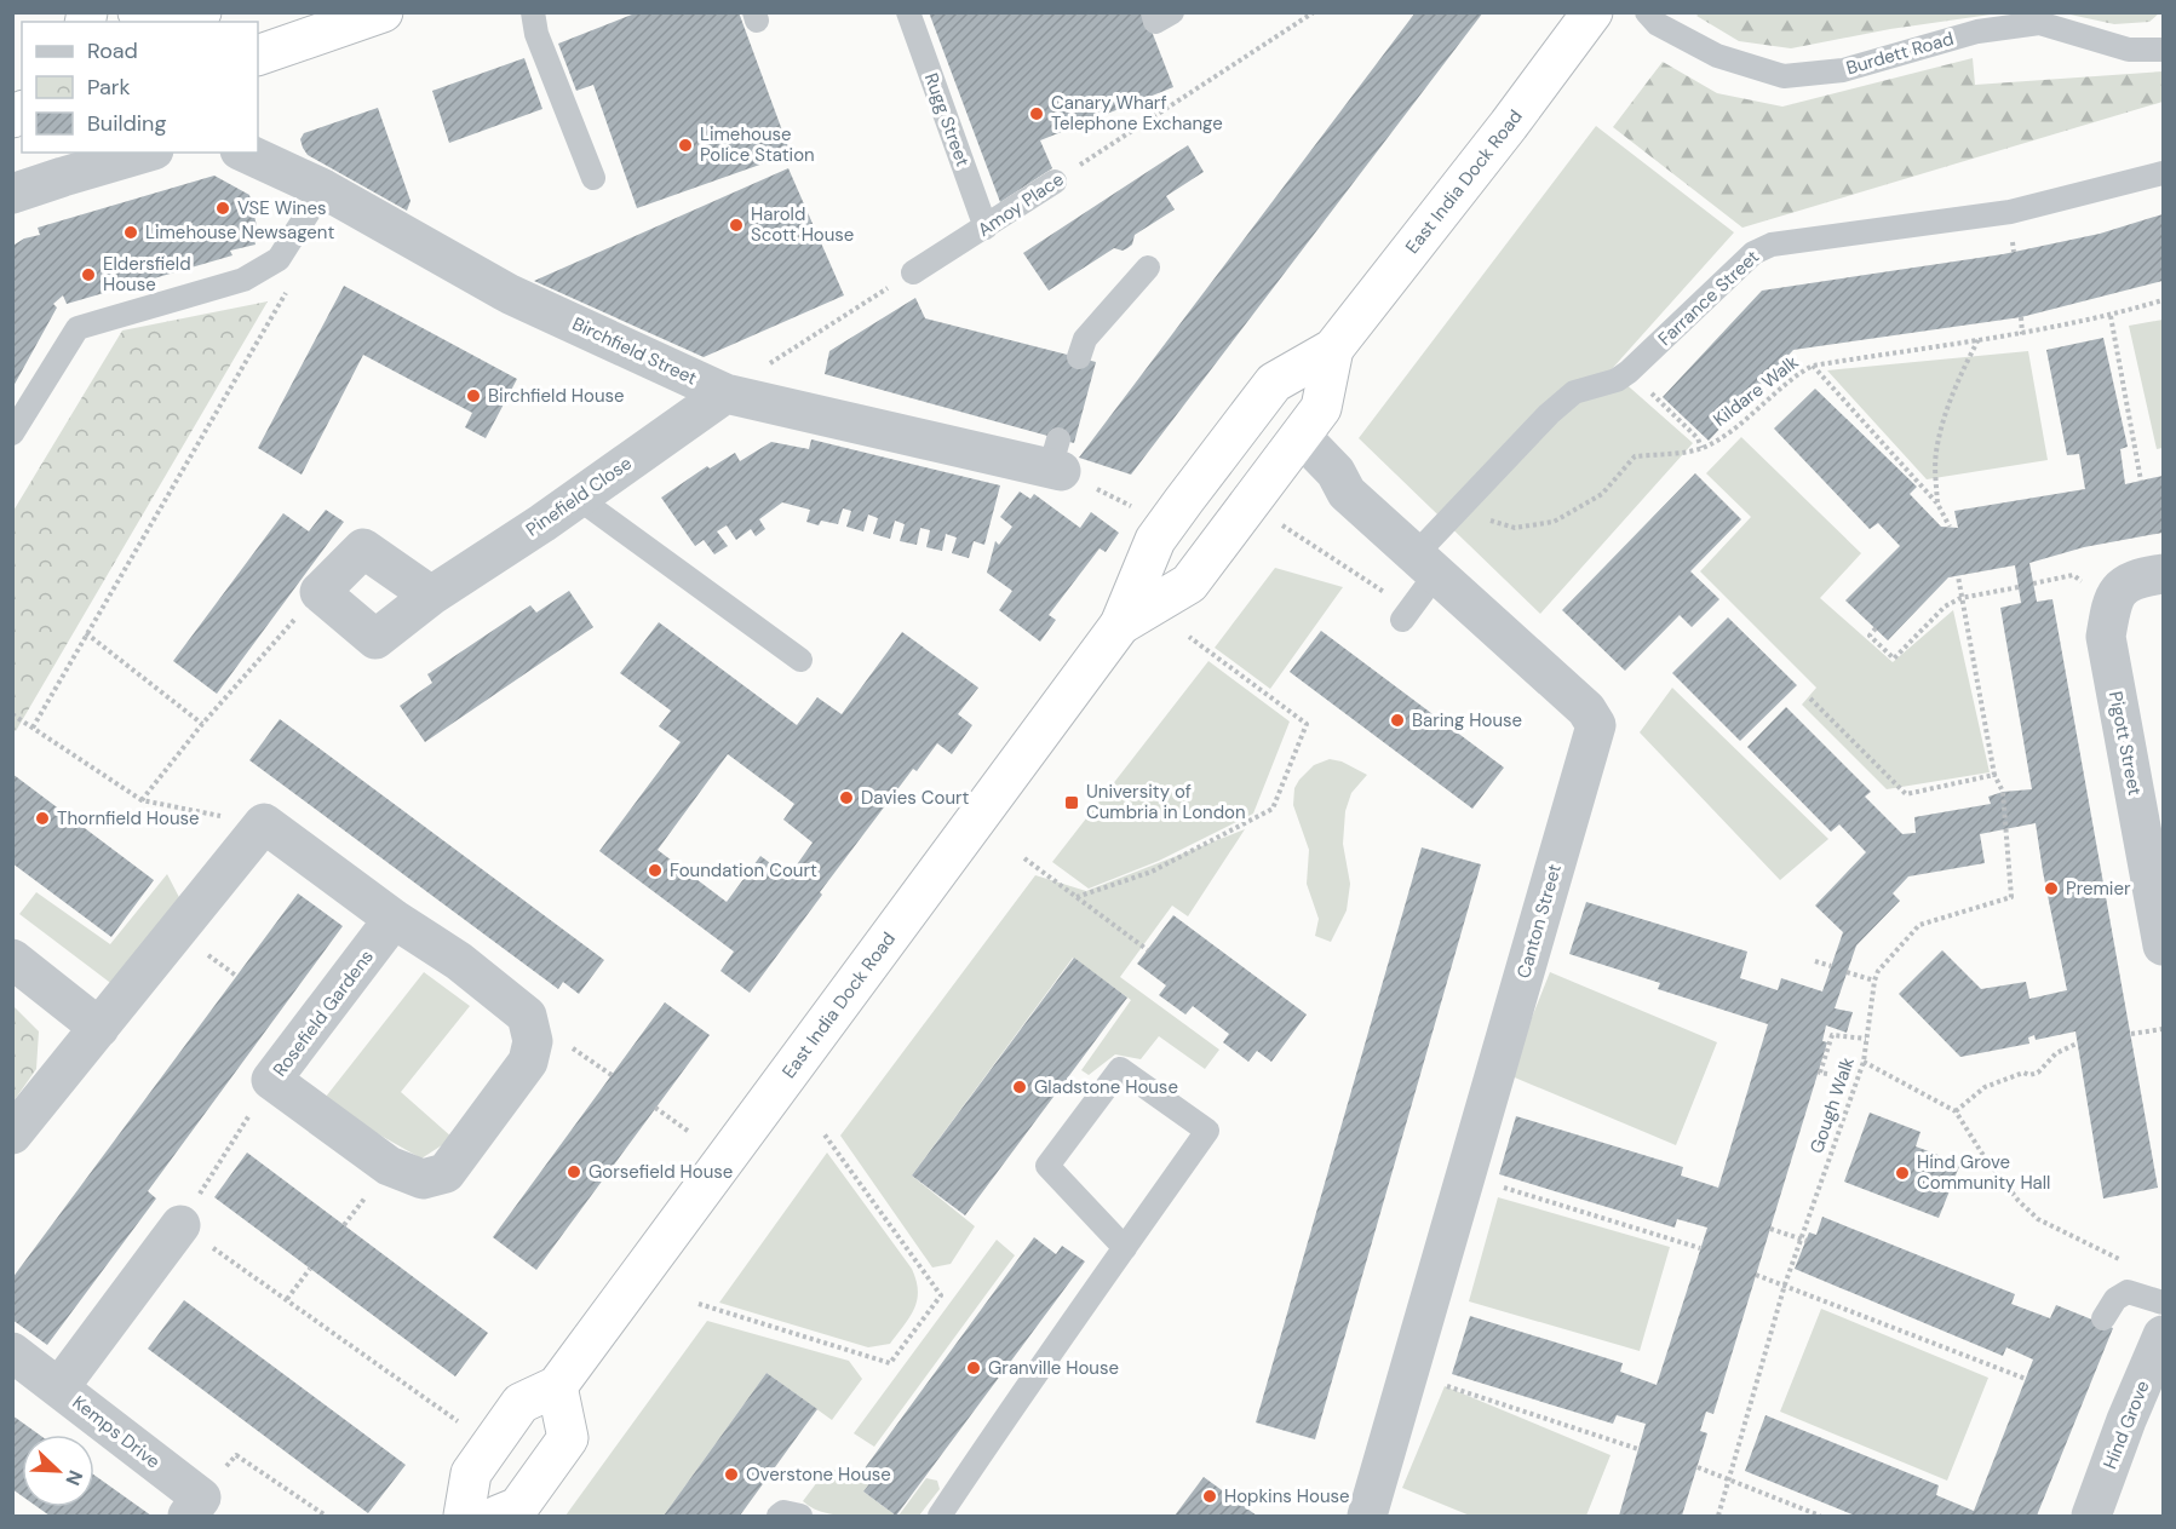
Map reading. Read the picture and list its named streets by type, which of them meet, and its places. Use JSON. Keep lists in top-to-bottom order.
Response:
{
  "streets": {
    "highway": ["East India Dock Road"],
    "street": [
      "Birchfield Street",
      "Pinefield Close",
      "Pigott Street",
      "Canton Street",
      "Rosefield Gardens",
      "Hind Grove",
      "Kemps Drive"
    ],
    "lane": [
      "Burdett Road",
      "Rugg Street",
      "Amoy Place",
      "Farrance Street"
    ],
    "path": ["Kildare Walk", "Gough Walk"]
  },
  "crossings": [
    ["Rugg Street", "Amoy Place"],
    ["East India Dock Road", "Canton Street"],
    ["Farrance Street", "Canton Street"],
    ["Birchfield Street", "Pinefield Close"]
  ],
  "places": {
    "other": [
      "Canary Wharf Telephone Exchange",
      "Limehouse Police Station",
      "VSE Wines",
      "Harold Scott House",
      "Limehouse Newsagent",
      "Eldersfield House",
      "Birchfield House",
      "Baring House",
      "Davies Court",
      "Thornfield House",
      "Foundation Court",
      "Premier",
      "Gladstone House",
      "Gorsefield House",
      "Hind Grove Community Hall",
      "Granville House",
      "Overstone House",
      "Hopkins House"
    ],
    "transit": ["University of Cumbria in London"]
  },
  "legend": ["Road", "Park", "Building"],
  "north": "bottom right"
}
